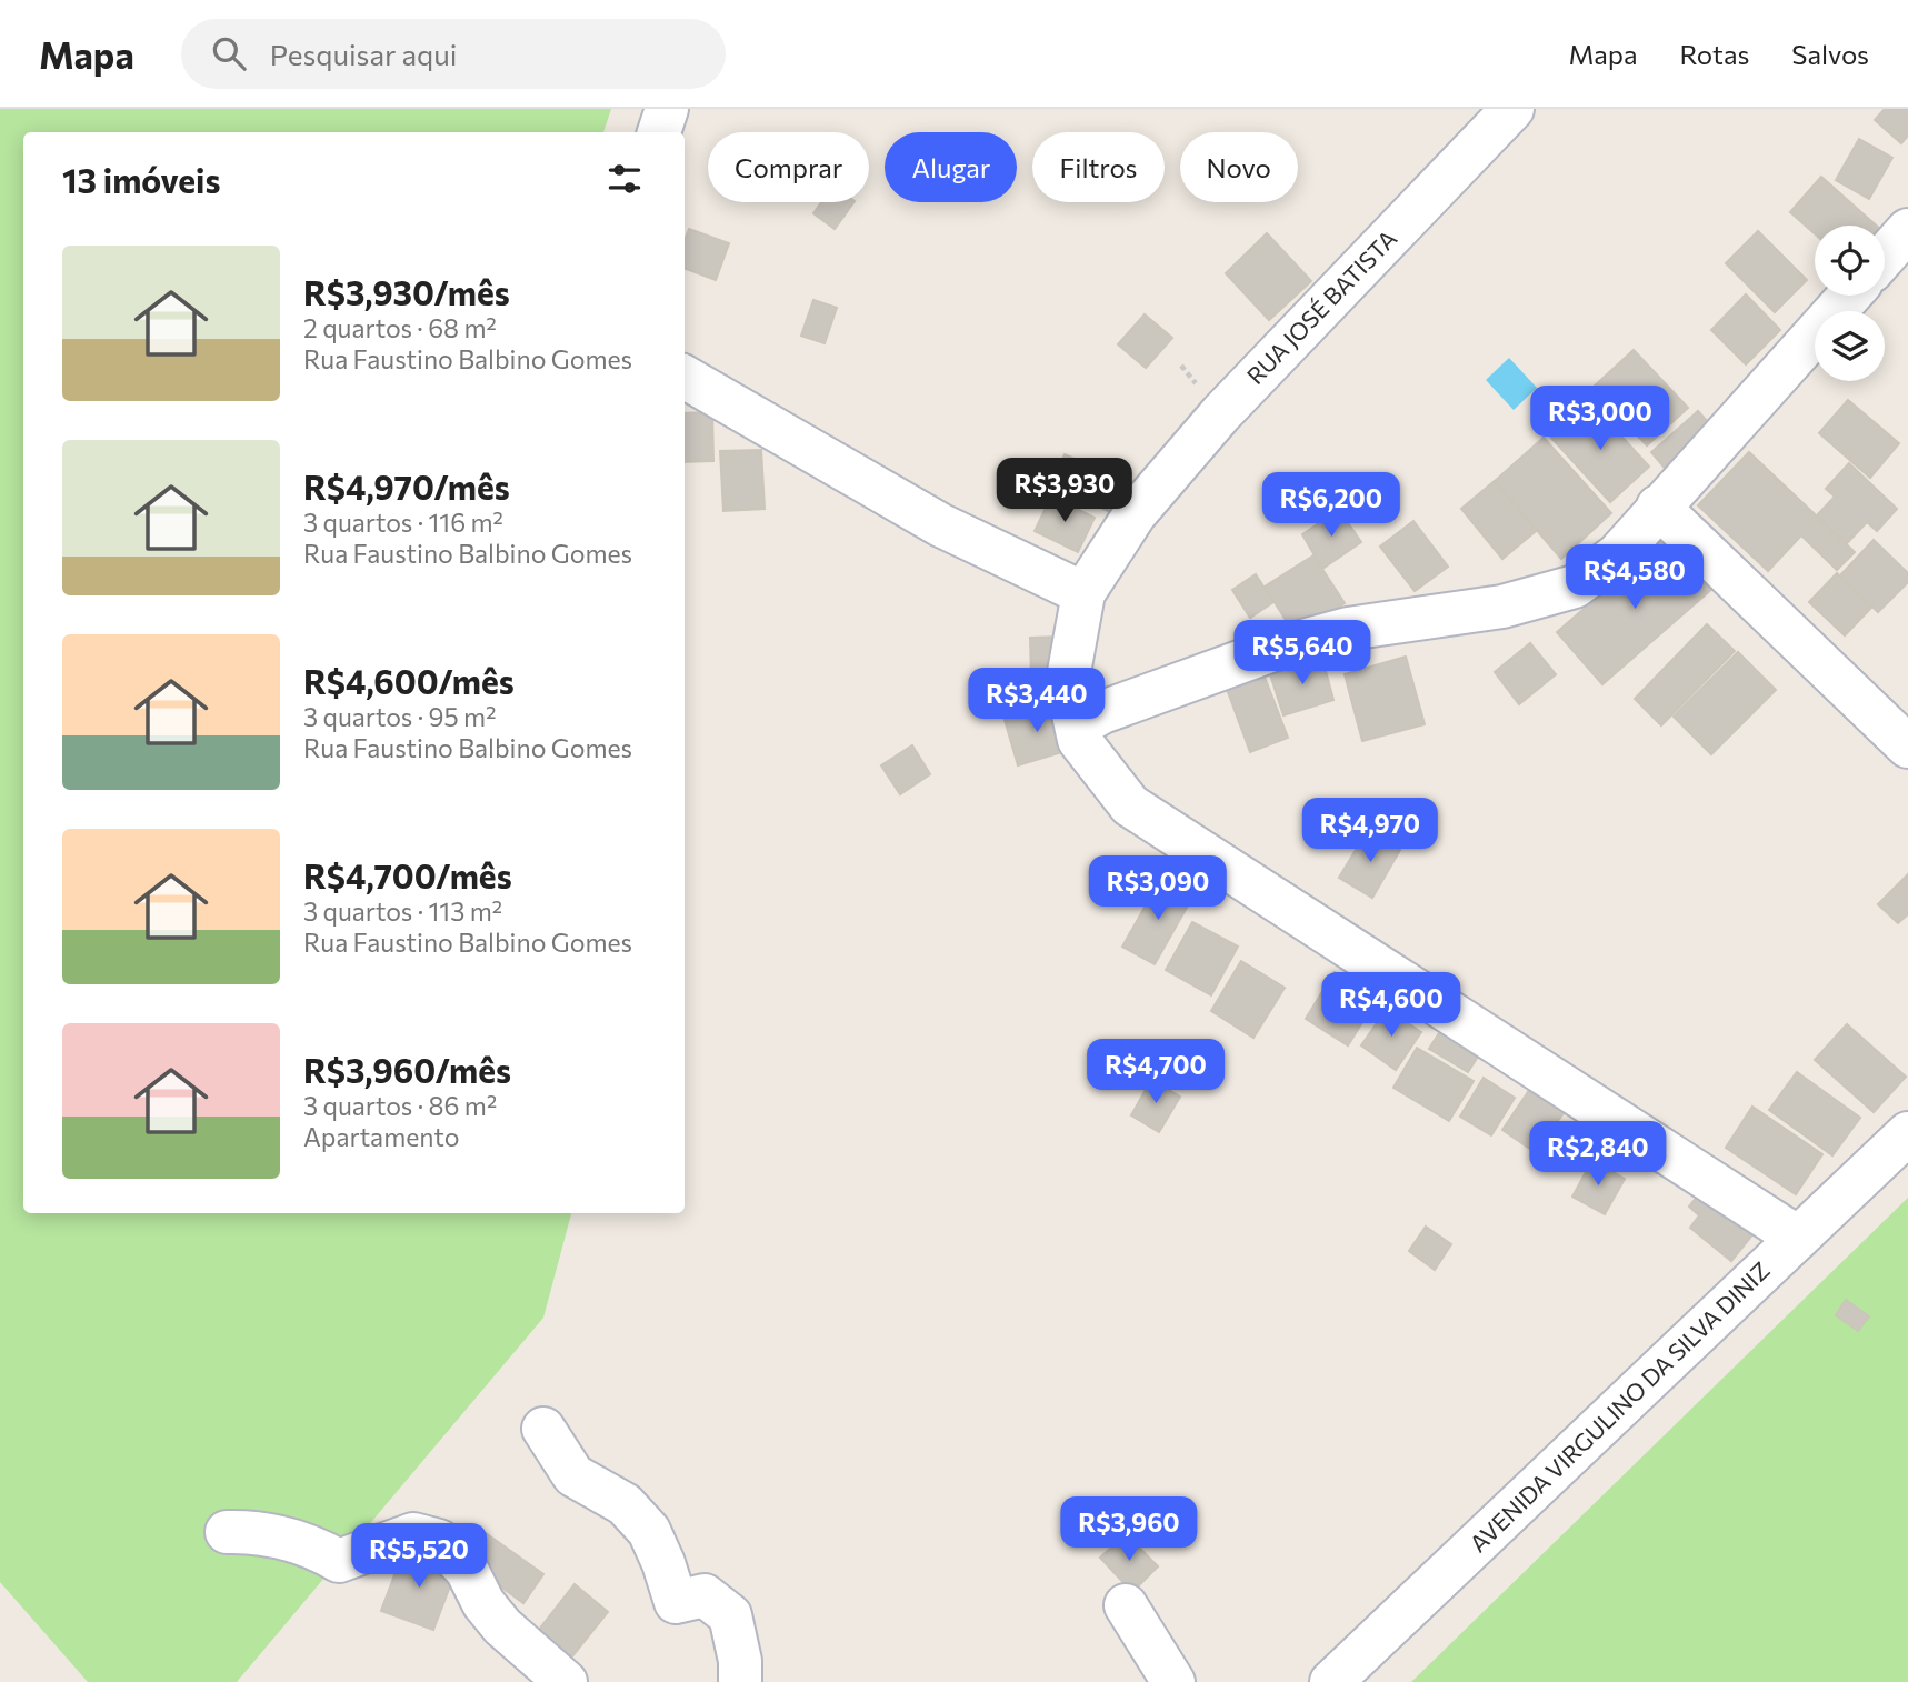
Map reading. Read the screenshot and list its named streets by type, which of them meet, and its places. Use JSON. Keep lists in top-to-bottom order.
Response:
{
  "streets": {
    "street": ["RUA JOSÉ BATISTA", "AVENIDA VIRGULINO DA SILVA DINIZ"]
  },
  "page": {
    "header": "Mapa",
    "search": "Pesquisar aqui",
    "nav": ["Mapa", "Rotas", "Salvos"],
    "chip": [
      "Comprar",
      "Alugar",
      "Filtros",
      "Novo"
    ],
    "heading": "13 imóveis",
    "list": [
      {
        "name": "R$3,930/mês",
        "note": "2 quartos · 68 m² · Rua Faustino Balbino Gomes"
      },
      {
        "name": "R$4,970/mês",
        "note": "3 quartos · 116 m² · Rua Faustino Balbino Gomes"
      },
      {
        "name": "R$4,600/mês",
        "note": "3 quartos · 95 m² · Rua Faustino Balbino Gomes"
      },
      {
        "name": "R$4,700/mês",
        "note": "3 quartos · 113 m² · Rua Faustino Balbino Gomes"
      },
      {
        "name": "R$3,960/mês",
        "note": "3 quartos · 86 m² · Apartamento"
      }
    ],
    "price": [
      "R$3,000",
      "R$3,930",
      "R$6,200",
      "R$4,580",
      "R$5,640",
      "R$3,440",
      "R$4,970",
      "R$3,090",
      "R$4,600",
      "R$4,700",
      "R$2,840",
      "R$3,960",
      "R$5,520"
    ]
  }
}
